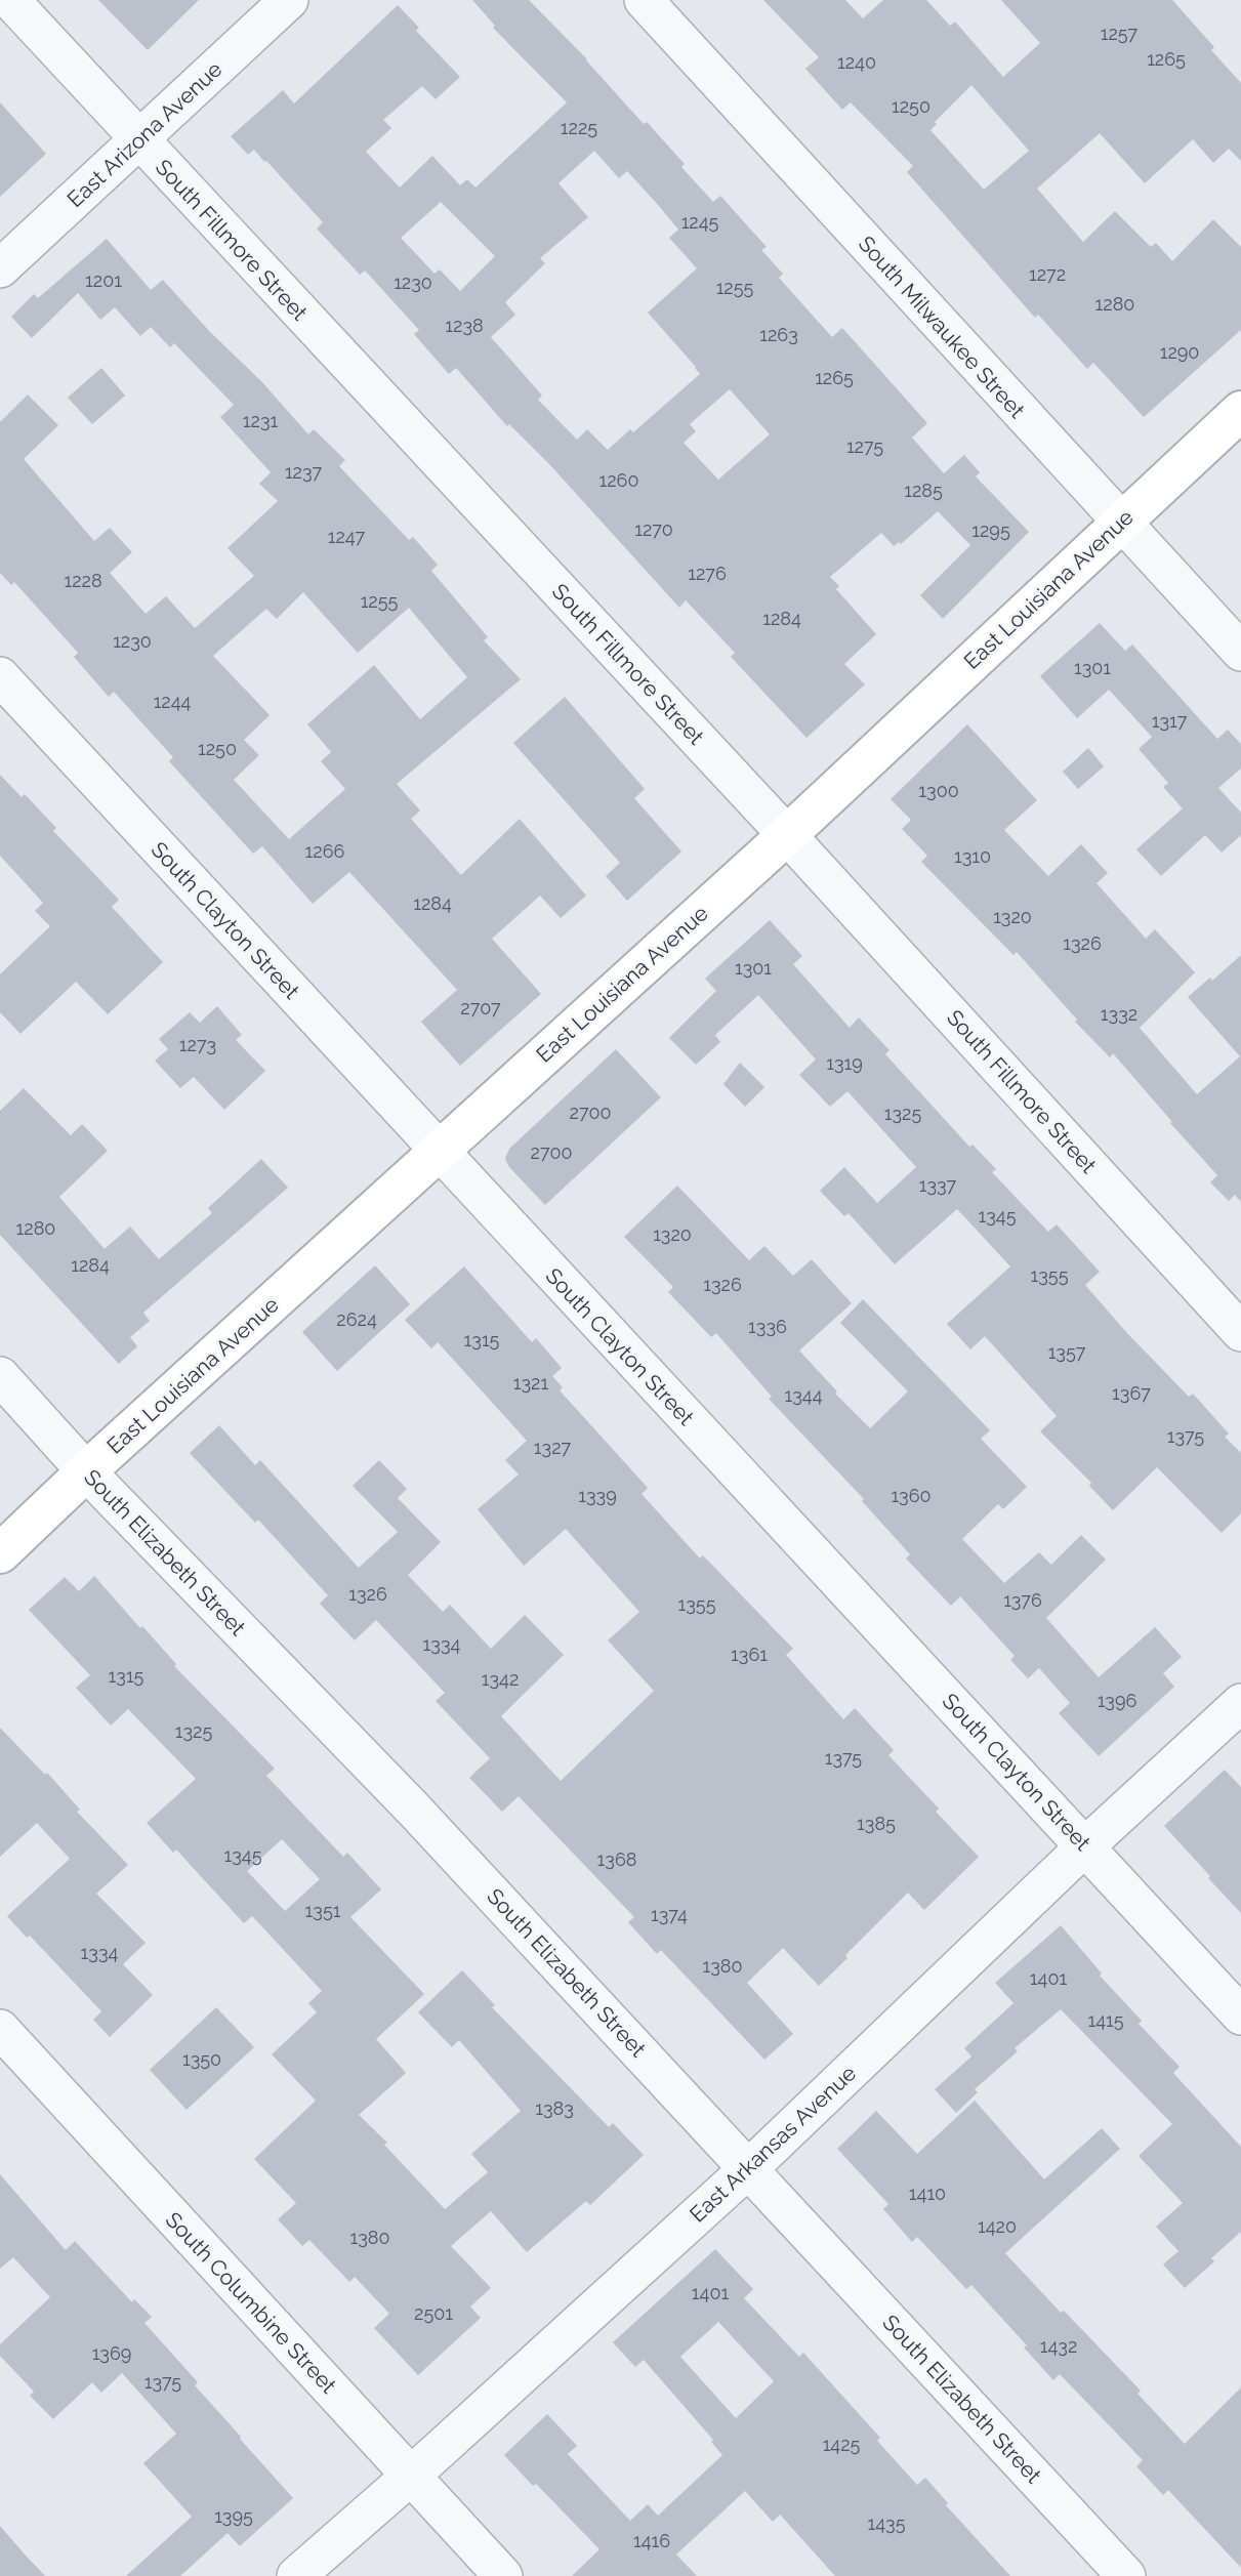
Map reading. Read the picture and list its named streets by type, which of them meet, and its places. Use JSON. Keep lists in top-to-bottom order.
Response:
{
  "streets": {
    "street": [
      "East Arizona Avenue",
      "South Fillmore Street",
      "South Milwaukee Street",
      "East Louisiana Avenue",
      "South Clayton Street",
      "South Elizabeth Street",
      "East Arkansas Avenue",
      "South Columbine Street"
    ]
  },
  "crossings": [
    ["East Arizona Avenue", "South Fillmore Street"],
    ["South Fillmore Street", "East Louisiana Avenue"],
    ["South Milwaukee Street", "East Louisiana Avenue"],
    ["East Louisiana Avenue", "South Clayton Street"],
    ["East Louisiana Avenue", "South Elizabeth Street"],
    ["South Clayton Street", "East Arkansas Avenue"],
    ["South Elizabeth Street", "East Arkansas Avenue"],
    ["East Arkansas Avenue", "South Columbine Street"]
  ],
  "house_numbers": [
    "1257",
    "1265",
    "1240",
    "1250",
    "1225",
    "1245",
    "1272",
    "1201",
    "1230",
    "1255",
    "1280",
    "1238",
    "1263",
    "1290",
    "1265",
    "1231",
    "1275",
    "1237",
    "1260",
    "1285",
    "1270",
    "1295",
    "1247",
    "1276",
    "1228",
    "1255",
    "1284",
    "1230",
    "1301",
    "1244",
    "1317",
    "1250",
    "1300",
    "1266",
    "1310",
    "1284",
    "1320",
    "1326",
    "1301",
    "2707",
    "1332",
    "1273",
    "1319",
    "2700",
    "1325",
    "2700",
    "1337",
    "1345",
    "1280",
    "1320",
    "1284",
    "1355",
    "1326",
    "2624",
    "1336",
    "1315",
    "1357",
    "1321",
    "1367",
    "1344",
    "1375",
    "1327",
    "1339",
    "1360",
    "1326",
    "1376",
    "1355",
    "1334",
    "1361",
    "1315",
    "1342",
    "1396",
    "1325",
    "1375",
    "1385",
    "1345",
    "1368",
    "1351",
    "1374",
    "1334",
    "1380",
    "1401",
    "1415",
    "1350",
    "1383",
    "1410",
    "1420",
    "1380",
    "1401",
    "2501",
    "1432",
    "1369",
    "1375",
    "1425",
    "1395",
    "1435",
    "1416"
  ]
}
